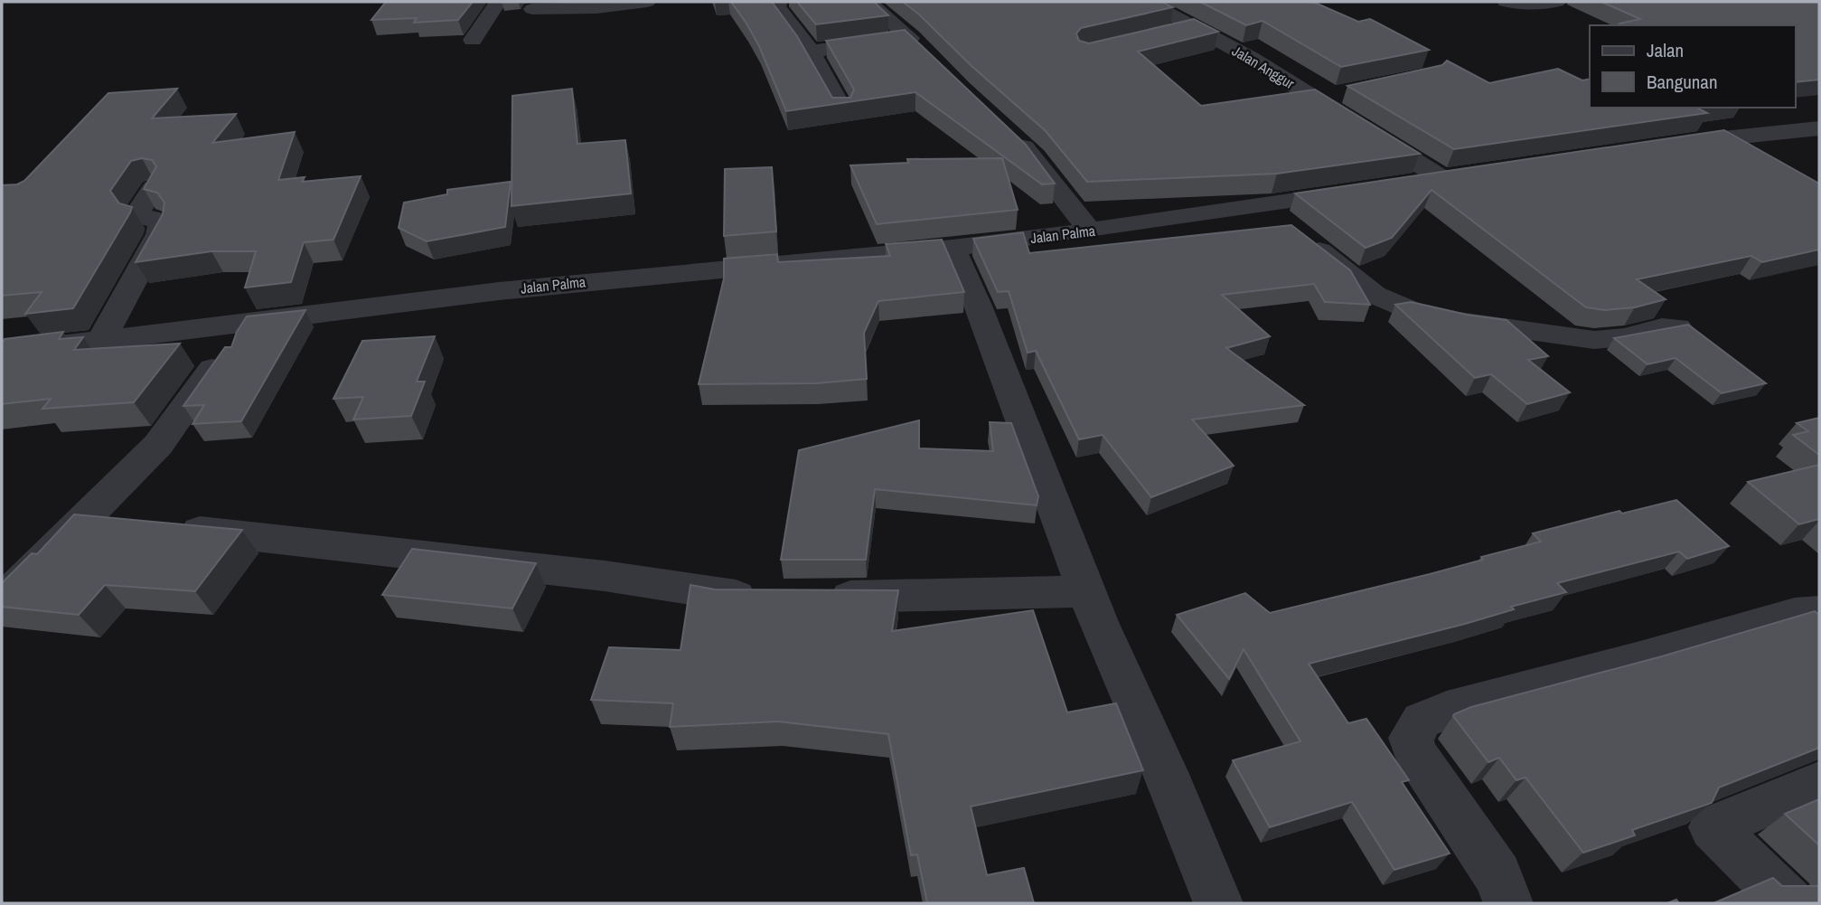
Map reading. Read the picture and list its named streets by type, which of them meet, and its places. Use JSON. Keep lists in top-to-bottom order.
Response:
{
  "streets": {
    "street": ["Jalan Anggur", "Jalan Palma"]
  },
  "legend": ["Jalan", "Bangunan"]
}
